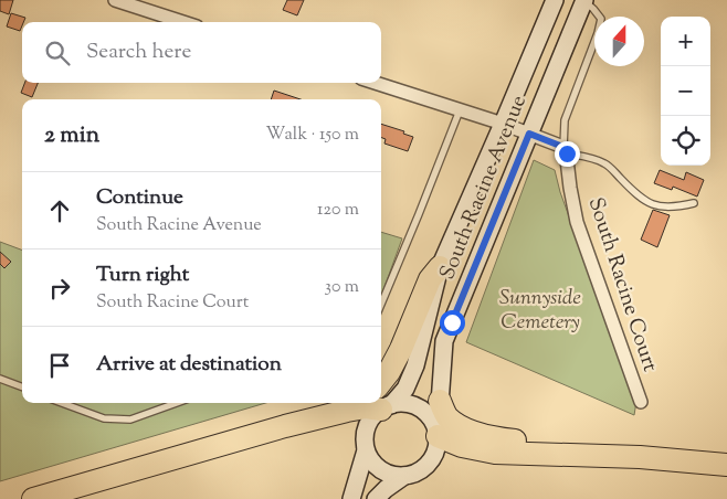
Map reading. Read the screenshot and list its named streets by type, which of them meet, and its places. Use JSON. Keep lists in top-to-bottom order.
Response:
{
  "streets": {
    "main road": ["South Racine Avenue"],
    "street": ["South Racine Court"]
  },
  "parks": ["Sunnyside Cemetery"],
  "north": "top",
  "page": {
    "map_buttons": ["+", "−"],
    "search": "Search here",
    "heading": ["2 min", "Walk · 150 m"],
    "list": [
      ["Continue", "South Racine Avenue", "120 m"],
      ["Turn right", "South Racine Court", "30 m"],
      "Arrive at destination"
    ]
  }
}
